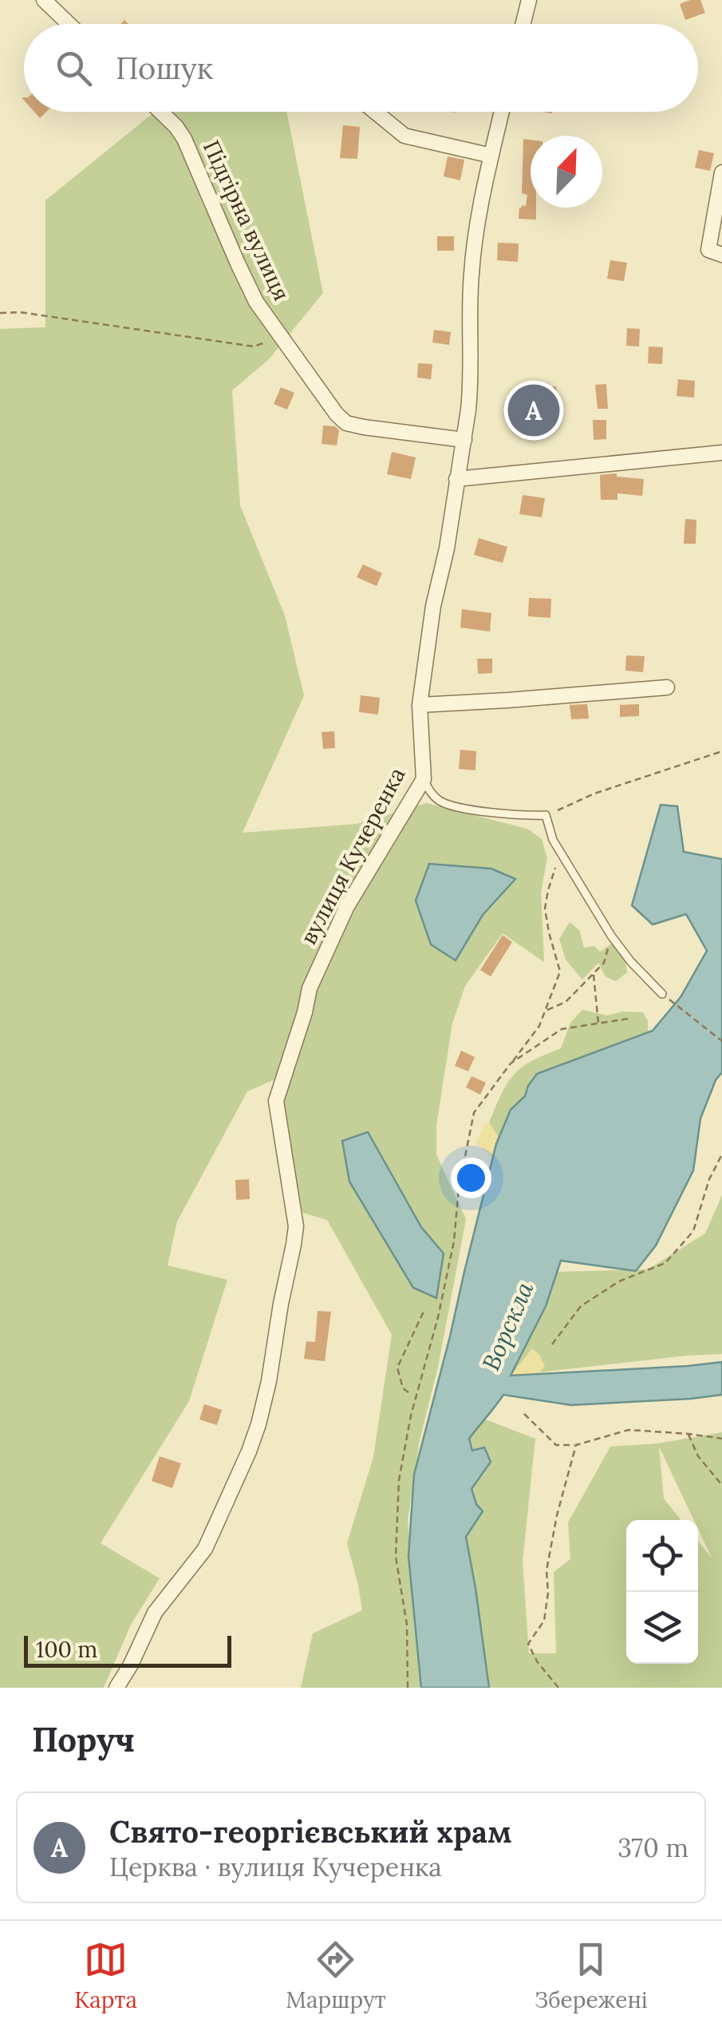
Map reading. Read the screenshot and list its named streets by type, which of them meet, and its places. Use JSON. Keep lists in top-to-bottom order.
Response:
{
  "streets": {
    "street": ["Підгірна вулиця", "вулиця Кучеренка"]
  },
  "crossings": [
    ["Підгірна вулиця", "вулиця Кучеренка"]
  ],
  "water": ["Ворскла"],
  "scale_bar": "100 m",
  "north": "top right",
  "page": {
    "search": "Пошук",
    "pins": "A",
    "scale": "100 m",
    "heading": "Поруч",
    "list": [
      {
        "mark": "A",
        "name": "Свято-георгієвський храм",
        "note": "Церква · вулиця Кучеренка",
        "value": "370 m"
      }
    ],
    "nav": ["Карта", "Маршрут", "Збережені"]
  }
}
